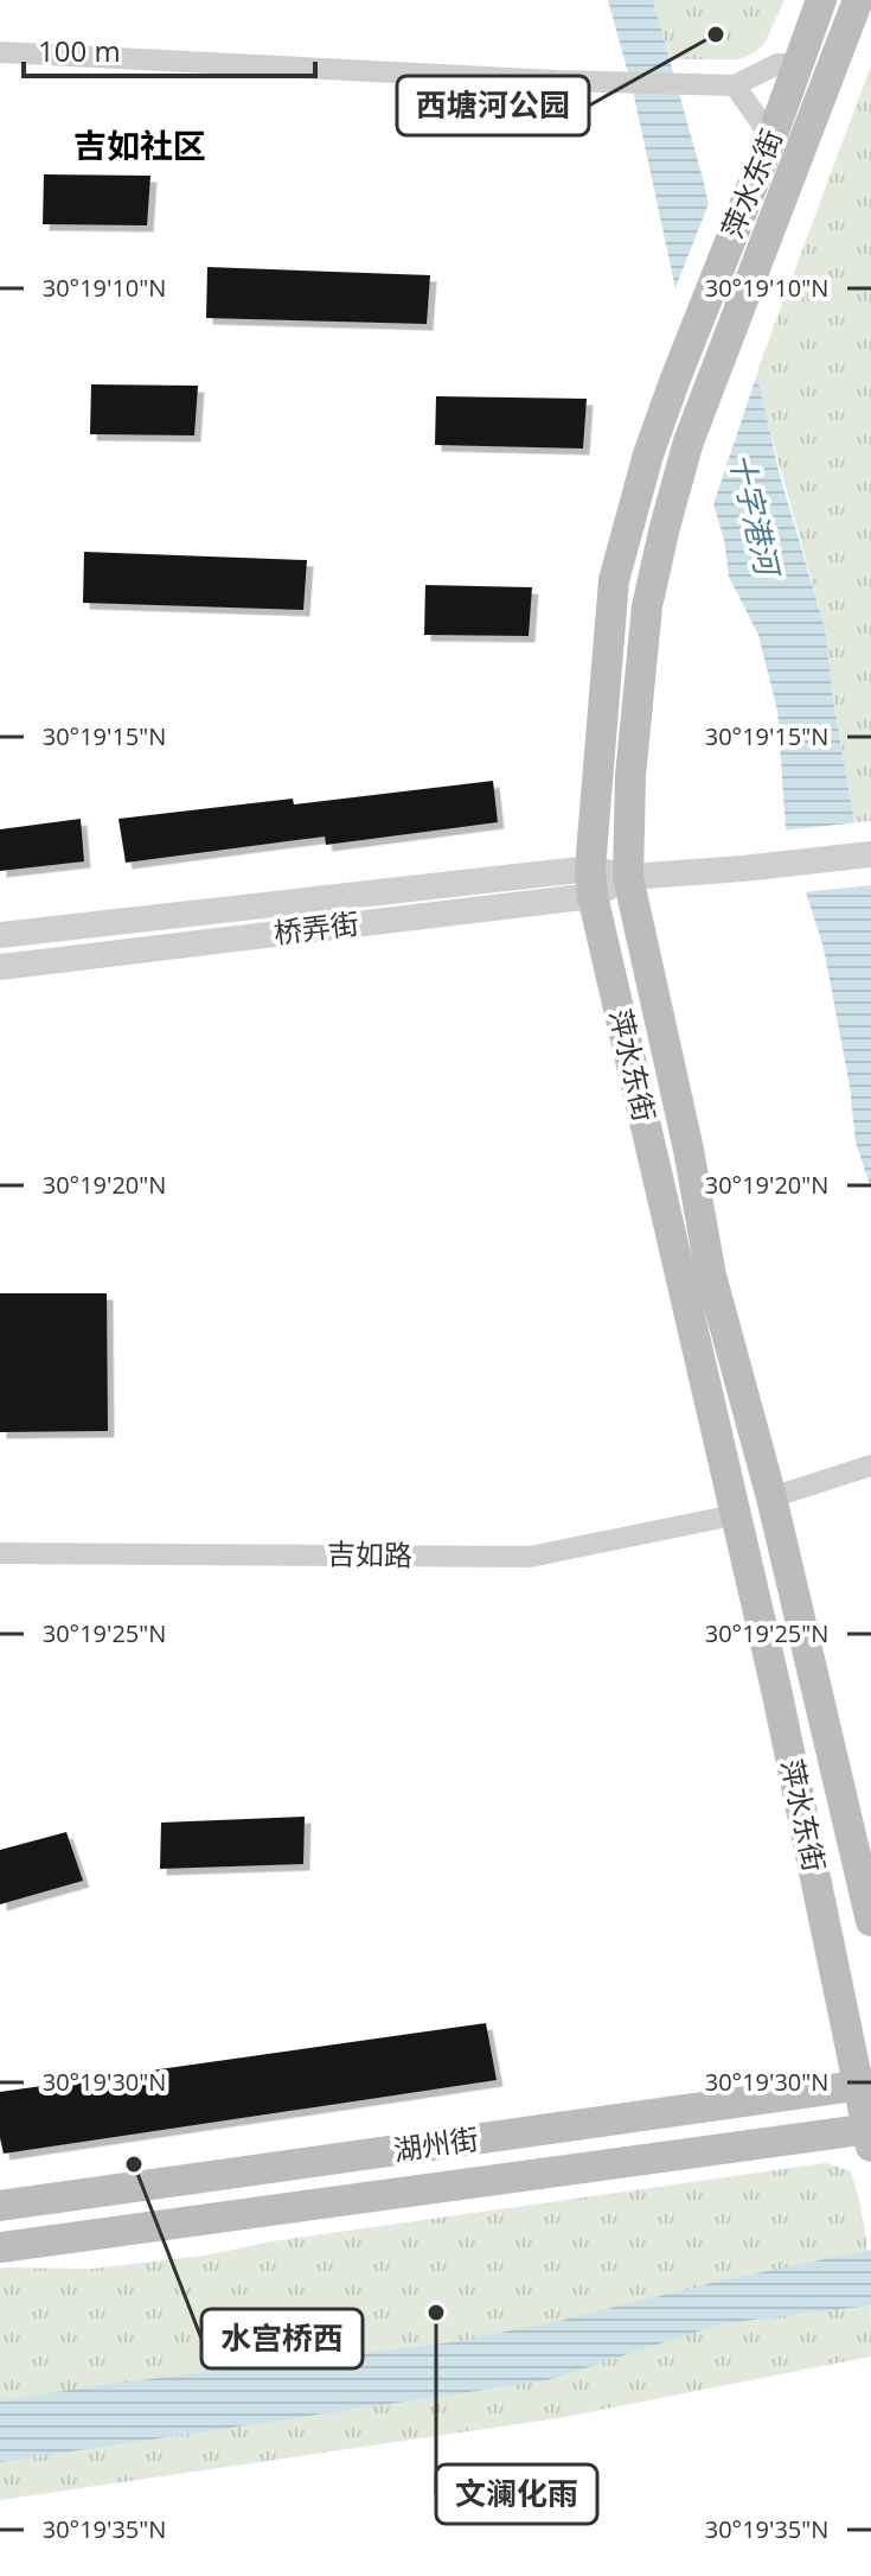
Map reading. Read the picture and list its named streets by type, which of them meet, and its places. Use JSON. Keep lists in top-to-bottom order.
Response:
{
  "streets": {
    "main road": ["萍水东街", "湖州街"],
    "street": ["桥弄街", "吉如路"]
  },
  "crossings": [
    ["萍水东街", "桥弄街"],
    ["萍水东街", "吉如路"],
    ["萍水东街", "湖州街"]
  ],
  "districts": ["吉如社区"],
  "water": ["十字港河"],
  "places": ["西塘河公园", "水宫桥西", "文澜化雨"],
  "scale_bar": "100 m",
  "coordinates": [
    "30°19'10\"N",
    "30°19'15\"N",
    "30°19'20\"N",
    "30°19'25\"N",
    "30°19'30\"N",
    "30°19'35\"N"
  ]
}
